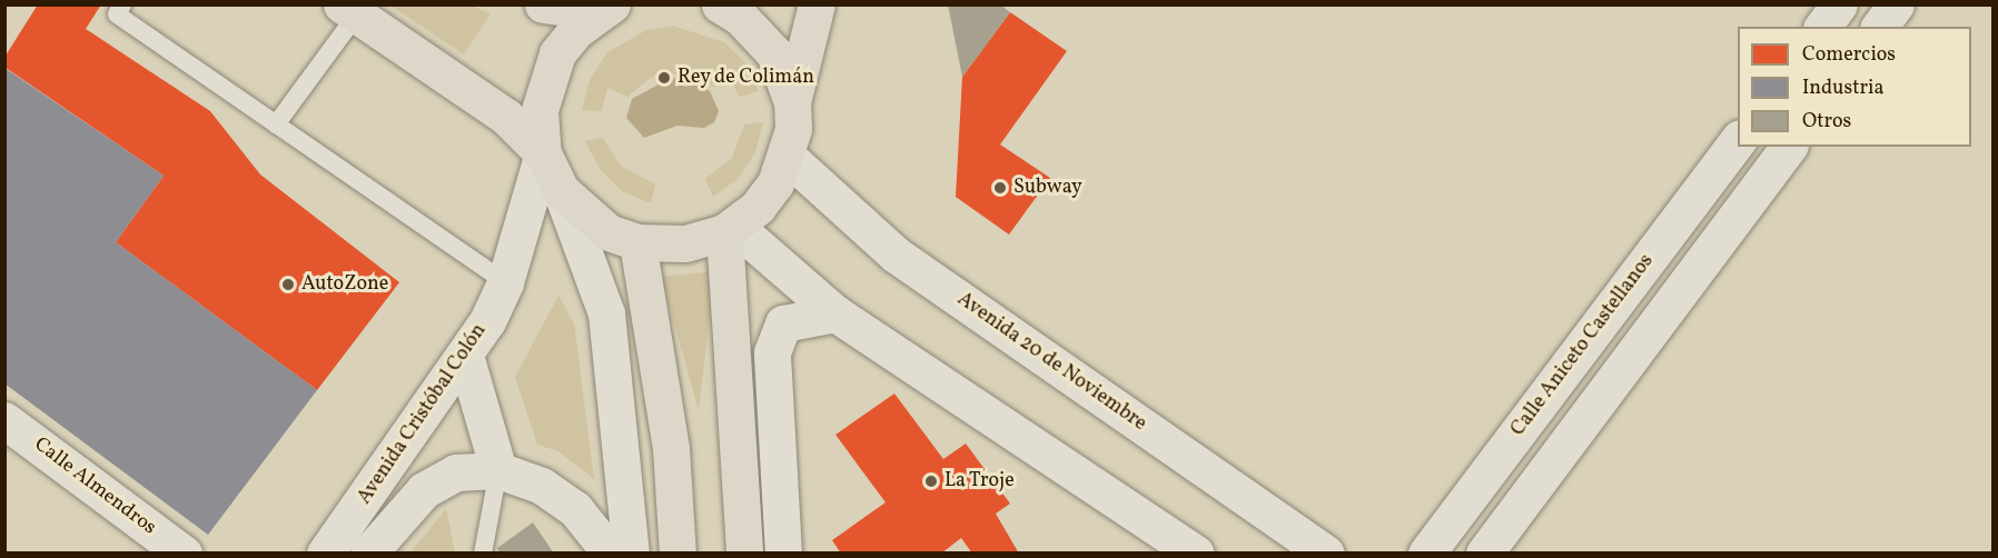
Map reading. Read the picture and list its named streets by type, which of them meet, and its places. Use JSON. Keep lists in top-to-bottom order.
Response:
{
  "streets": {
    "street": [
      "Calle Aniceto Castellanos",
      "Avenida 20 de Noviembre",
      "Avenida Cristóbal Colón",
      "Calle Almendros"
    ]
  },
  "places": [
    "Rey de Colimán",
    "Subway",
    "AutoZone",
    "La Troje"
  ],
  "legend": ["Comercios", "Industria", "Otros"]
}
